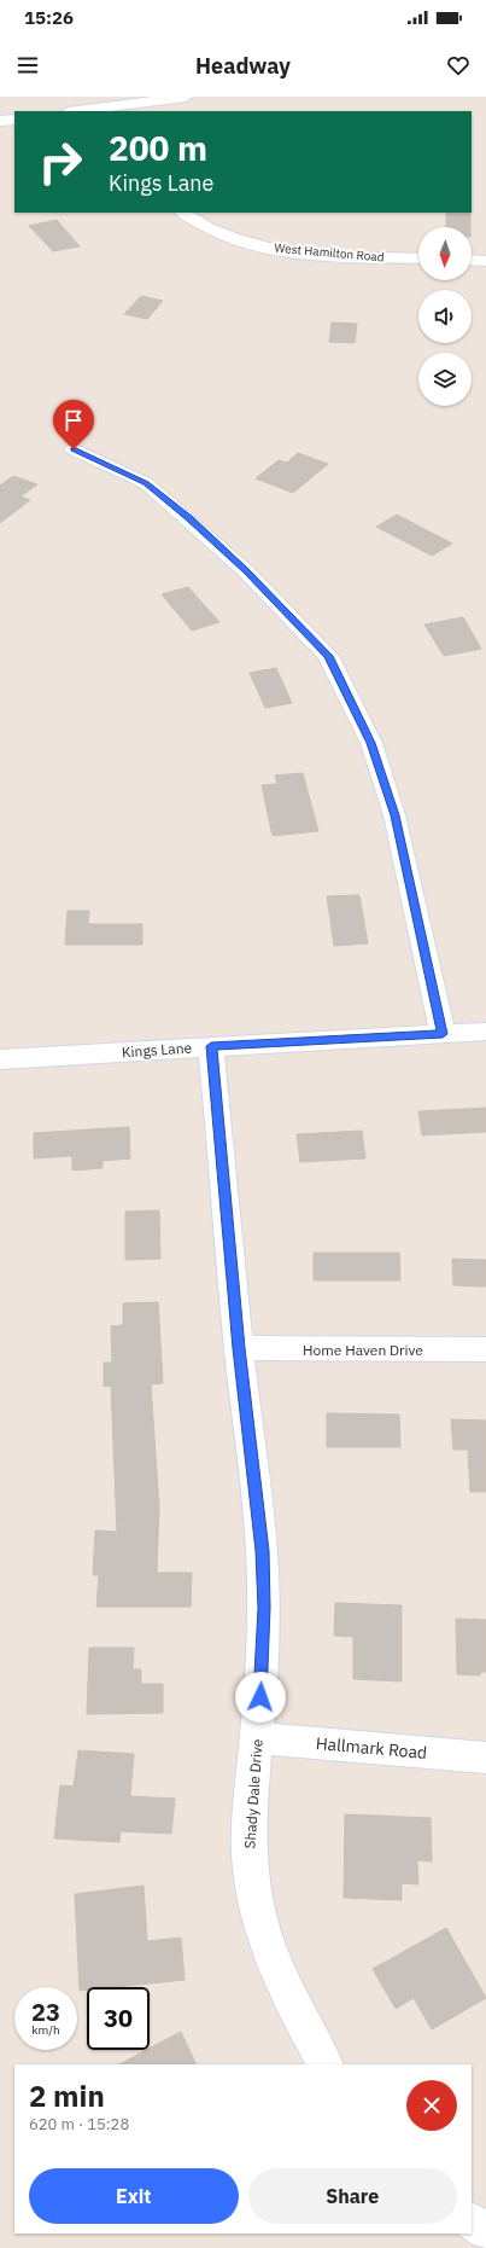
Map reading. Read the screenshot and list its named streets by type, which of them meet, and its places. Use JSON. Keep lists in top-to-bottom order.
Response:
{
  "streets": {
    "street": [
      "West Hamilton Road",
      "Kings Lane",
      "Home Haven Drive",
      "Hallmark Road",
      "Shady Dale Drive"
    ]
  },
  "crossings": [
    ["Kings Lane", "Shady Dale Drive"],
    ["Home Haven Drive", "Shady Dale Drive"],
    ["Hallmark Road", "Shady Dale Drive"]
  ],
  "north": "bottom",
  "page": {
    "status": "15:26",
    "header": "Headway",
    "turn": ["200 m", "Kings Lane"],
    "speed": "23 km/h",
    "limit": "30",
    "heading": ["2 min", "620 m · 15:28"],
    "buttons": ["Exit", "Share"]
  }
}
